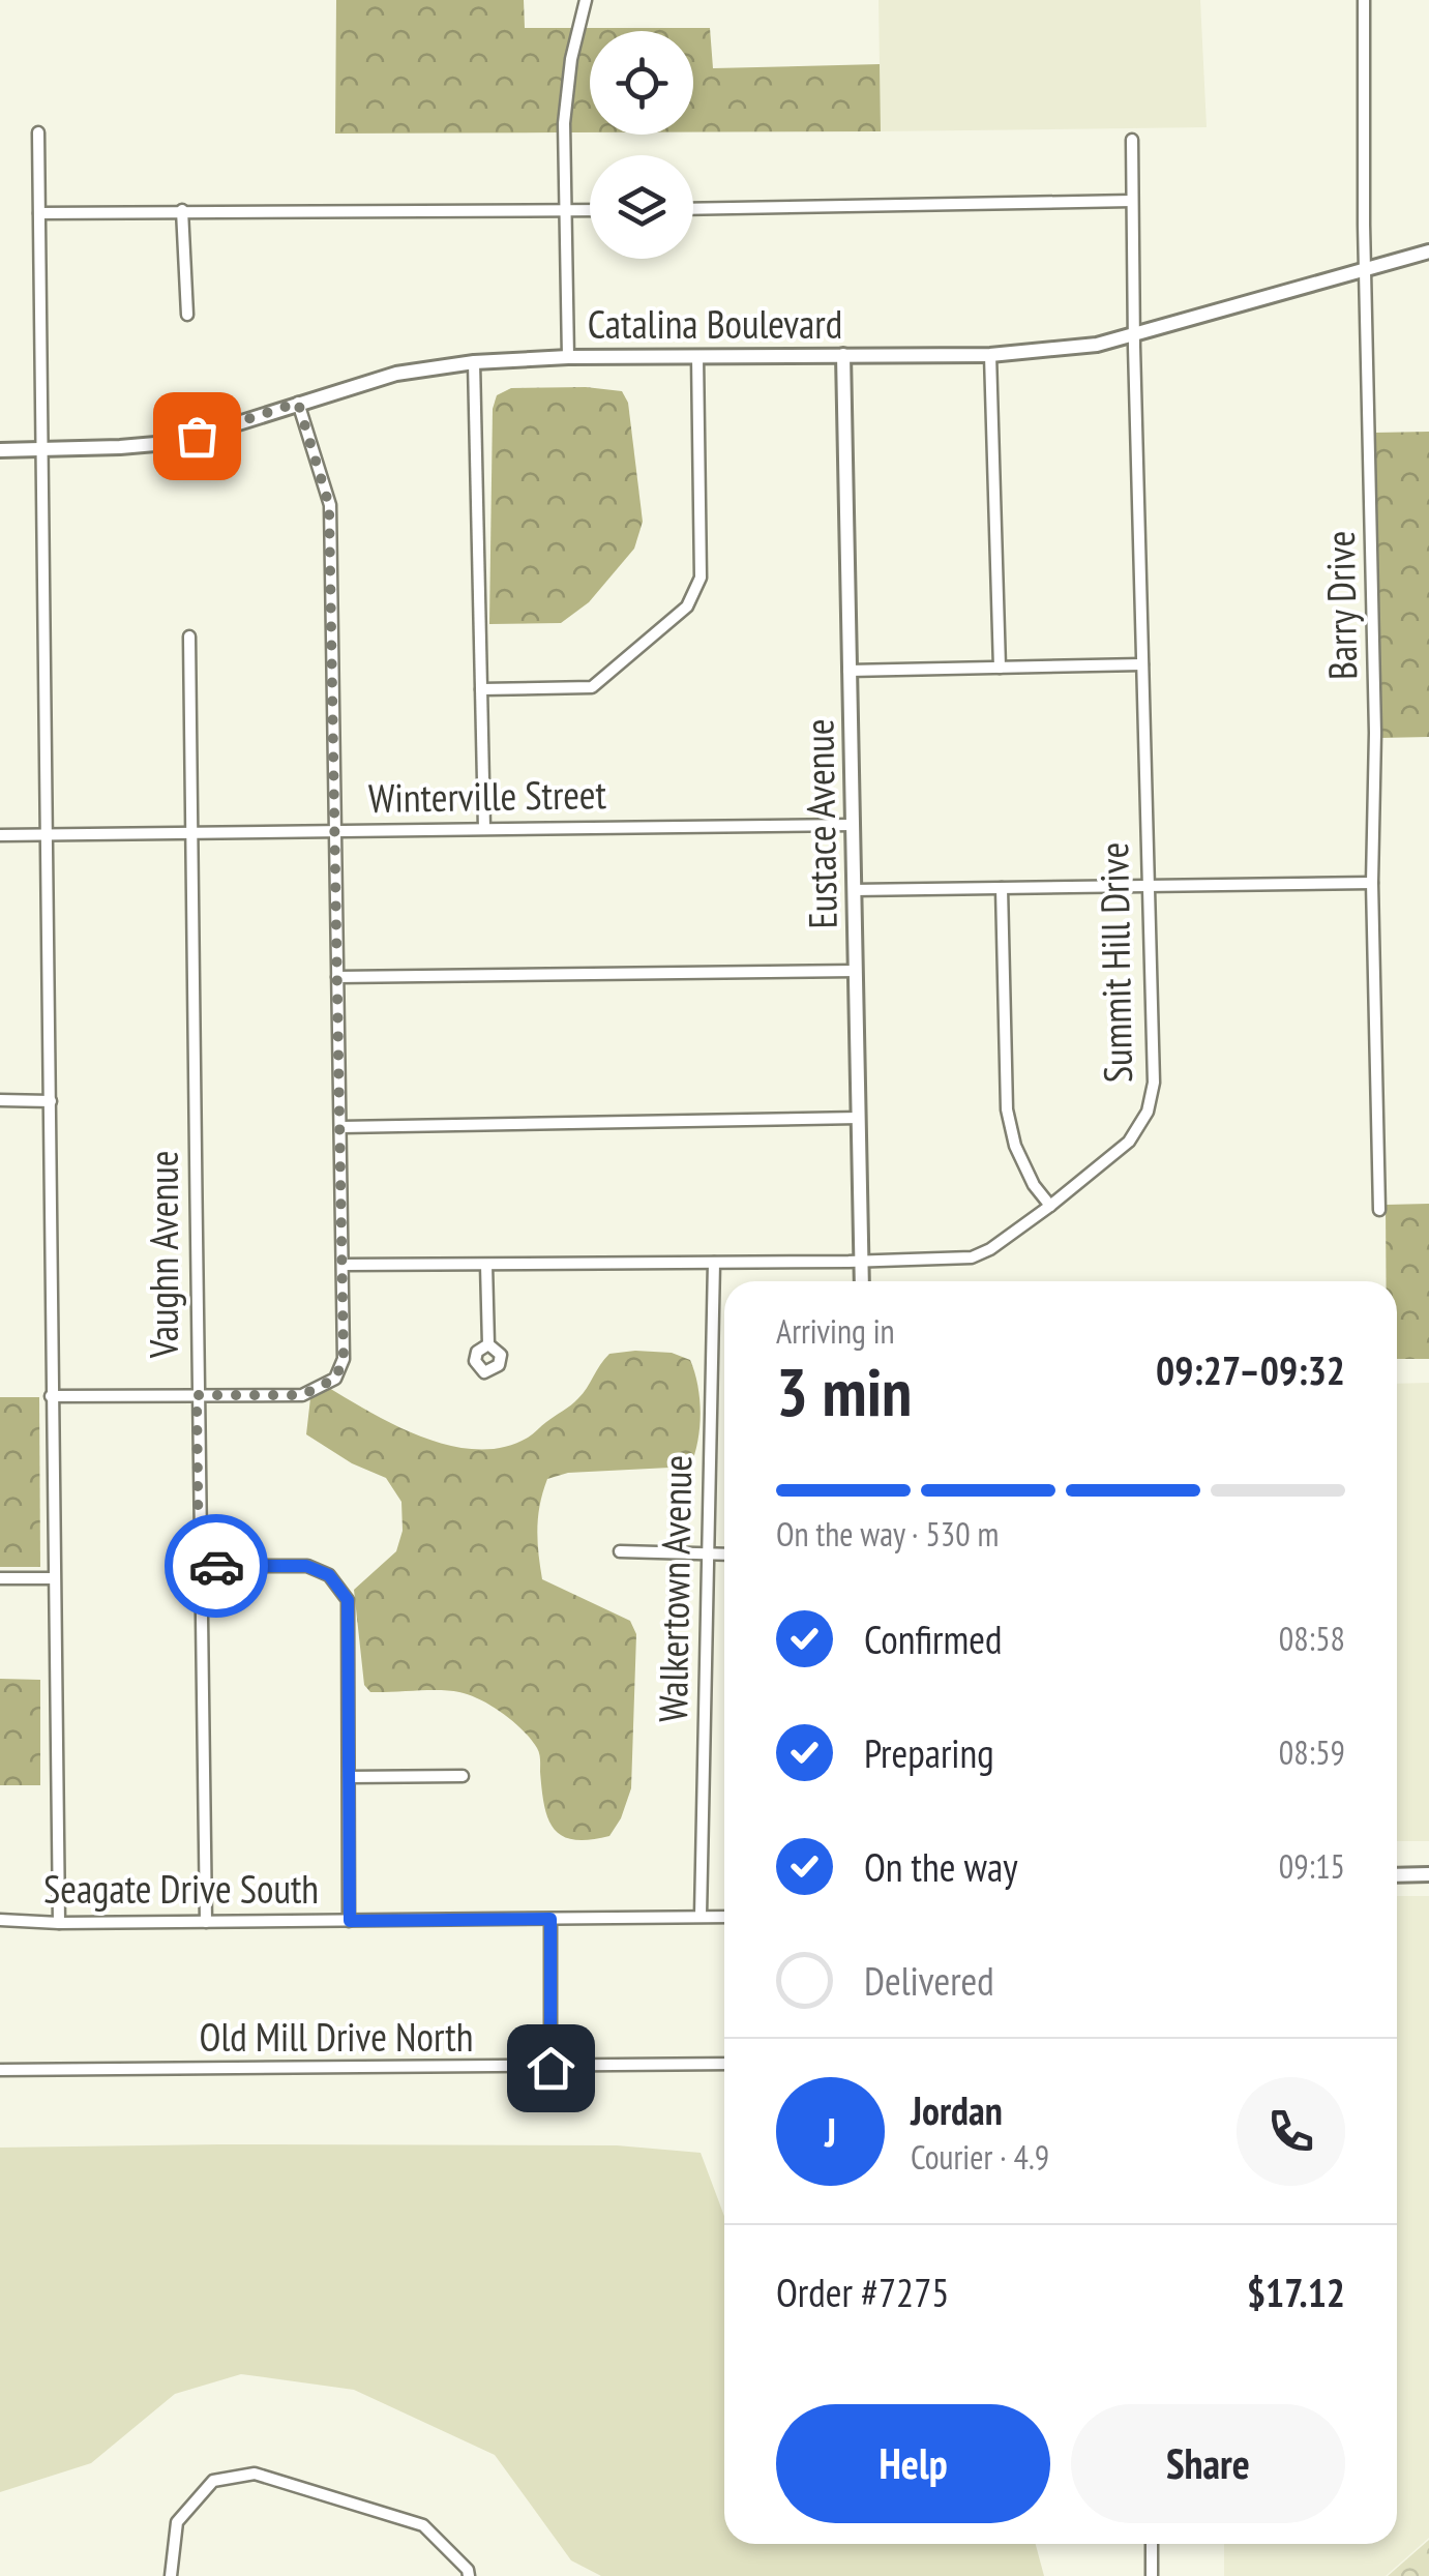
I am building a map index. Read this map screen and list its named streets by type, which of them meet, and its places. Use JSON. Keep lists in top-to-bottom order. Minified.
{"streets":{"street":["Catalina Boulevard","Barry Drive","Winterville Street","Eustace Avenue","Summit Hill Drive","Vaughn Avenue","Walkertown Avenue","Seagate Drive South","Old Mill Drive North"]},"crossings":[["Catalina Boulevard","Barry Drive"],["Catalina Boulevard","Eustace Avenue"],["Catalina Boulevard","Summit Hill Drive"],["Winterville Street","Eustace Avenue"],["Winterville Street","Vaughn Avenue"],["Eustace Avenue","Summit Hill Drive"],["Summit Hill Drive","Walkertown Avenue"],["Vaughn Avenue","Seagate Drive South"],["Walkertown Avenue","Seagate Drive South"]],"page":{"heading":["3 min","Arriving in","09:27–09:32"],"panel":["Jordan","Courier · 4.9","Order #7275","$17.12"],"bar":"On the way · 530 m","list":[["Confirmed","08:58"],["Preparing","08:59"],["On the way","09:15"],"Delivered"],"round":"J","buttons":["Help","Share"]}}
